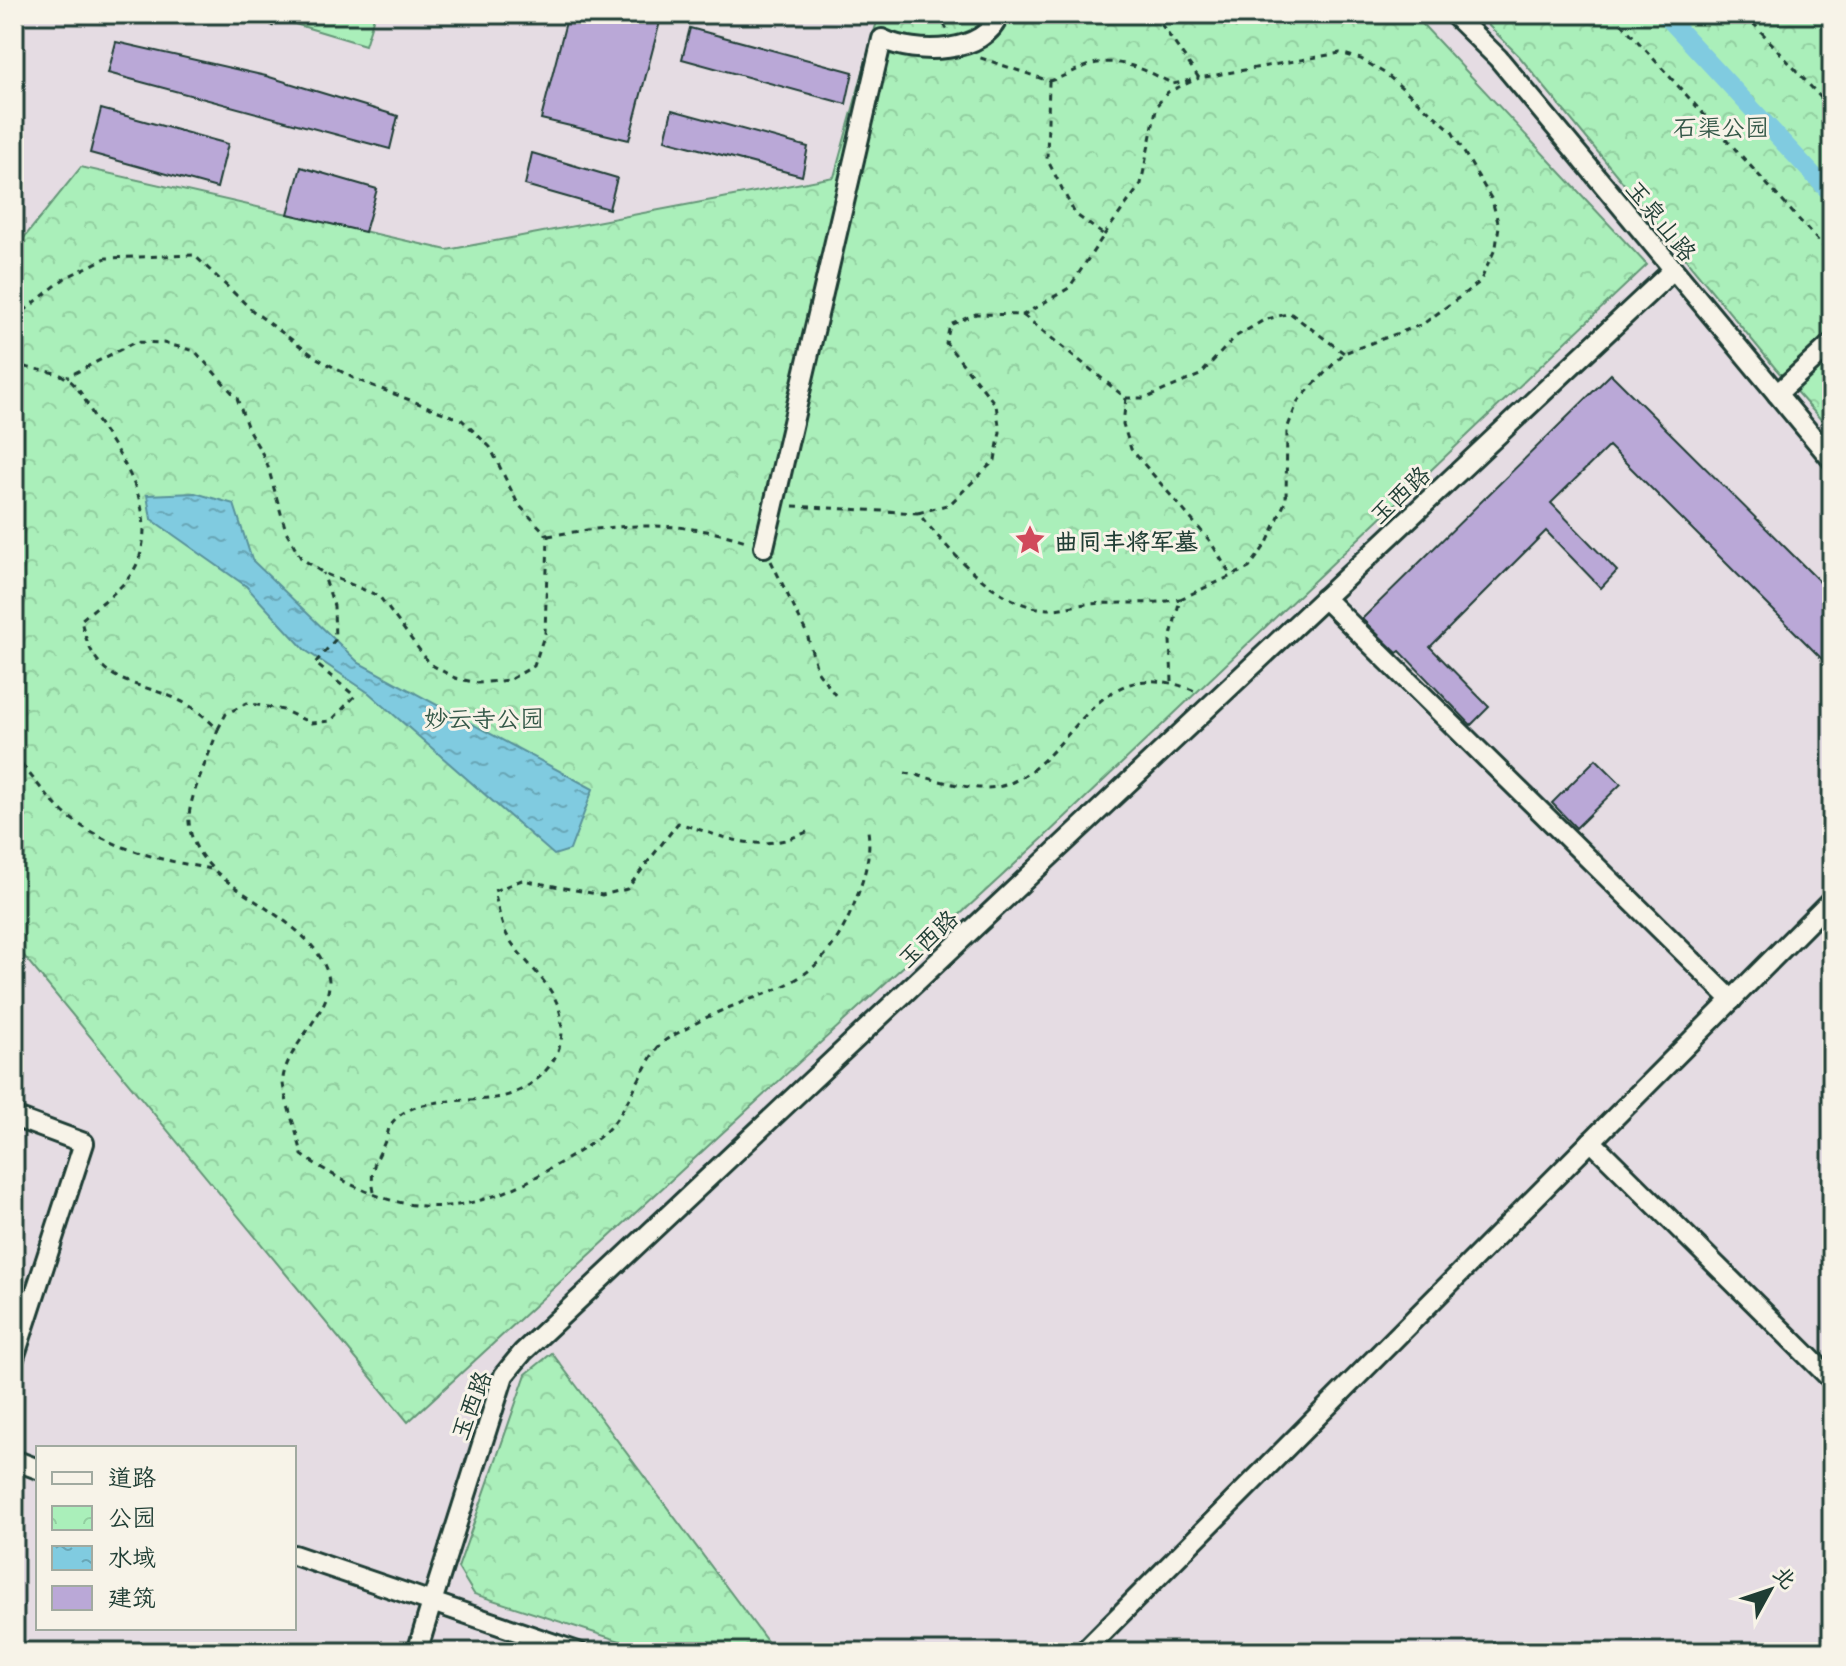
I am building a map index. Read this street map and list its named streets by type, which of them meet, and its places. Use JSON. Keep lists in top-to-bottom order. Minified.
{"streets":{"street":["玉泉山路","玉西路"]},"crossings":[["玉泉山路","玉西路"]],"parks":["石渠公园","妙云寺公园"],"places":{"place":["曲同丰将军墓"]},"legend":["道路","公园","水域","建筑"],"north":"top right"}
